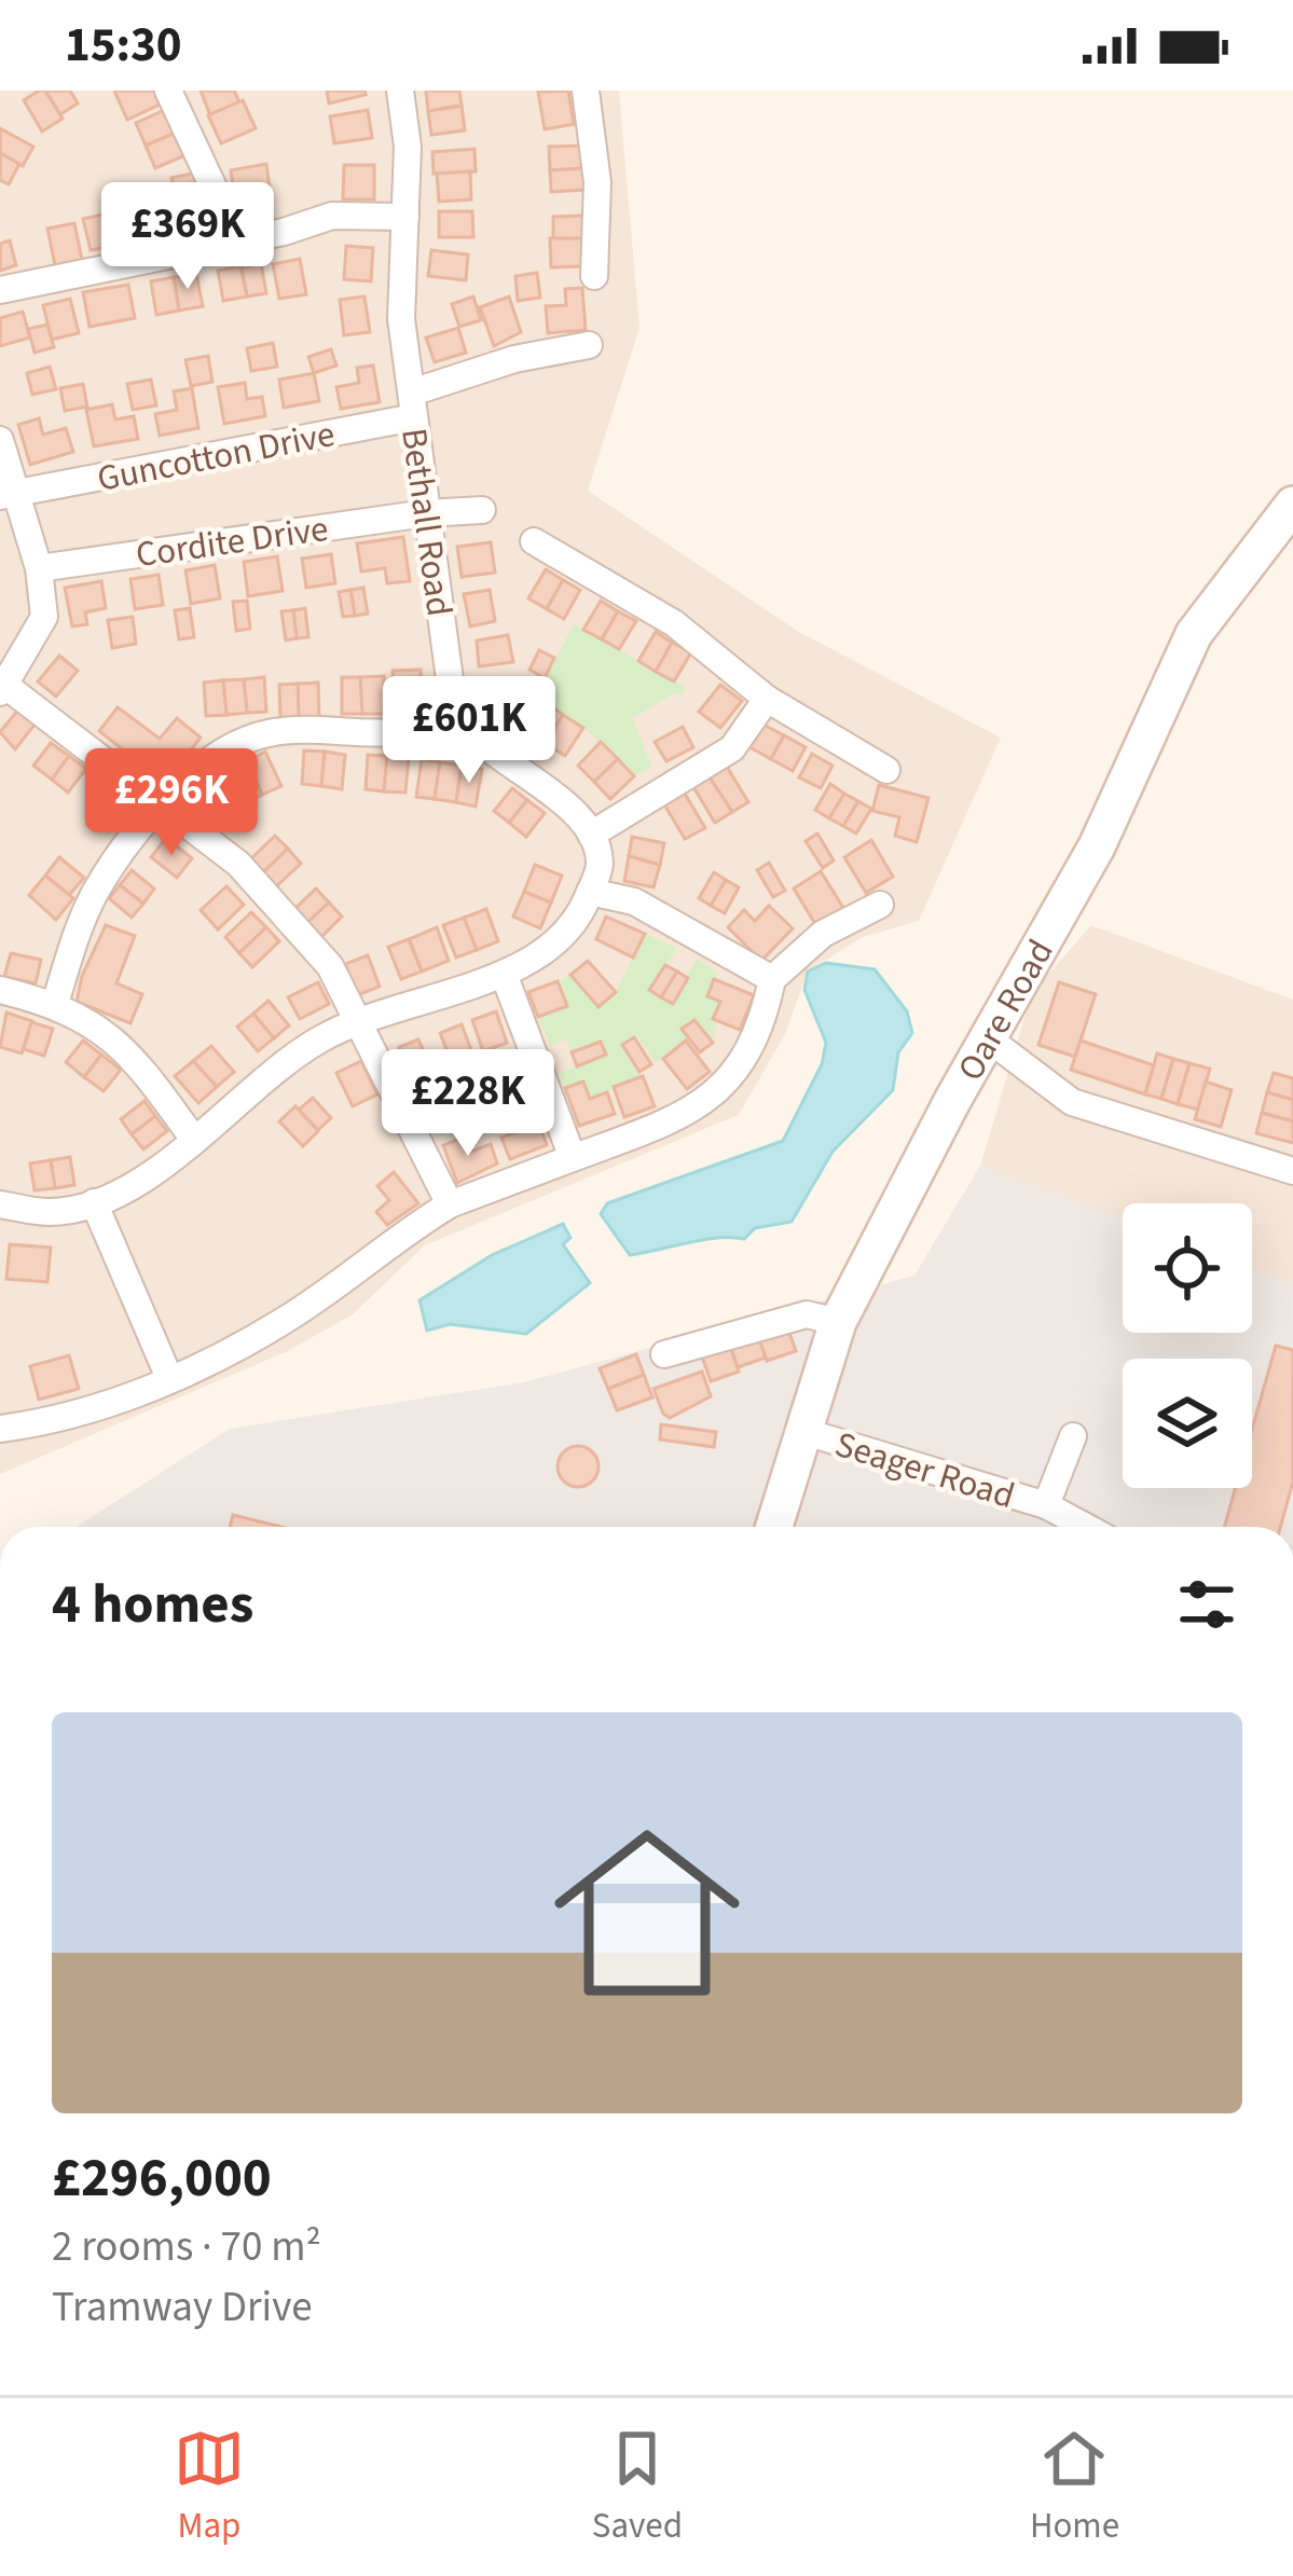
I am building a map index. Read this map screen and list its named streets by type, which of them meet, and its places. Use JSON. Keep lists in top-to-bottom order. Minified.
{"streets":{"street":["Guncotton Drive","Bethall Road","Cordite Drive","Oare Road","Seager Road"]},"crossings":[["Guncotton Drive","Bethall Road"],["Bethall Road","Cordite Drive"],["Oare Road","Seager Road"]],"page":{"status":"15:30","price":["£369K","£601K","£296K","£228K"],"heading":"4 homes","list":[{"name":"£296,000","note":"2 rooms · 70 m² · Tramway Drive"}],"tabs":["Map","Saved","Home"]}}
